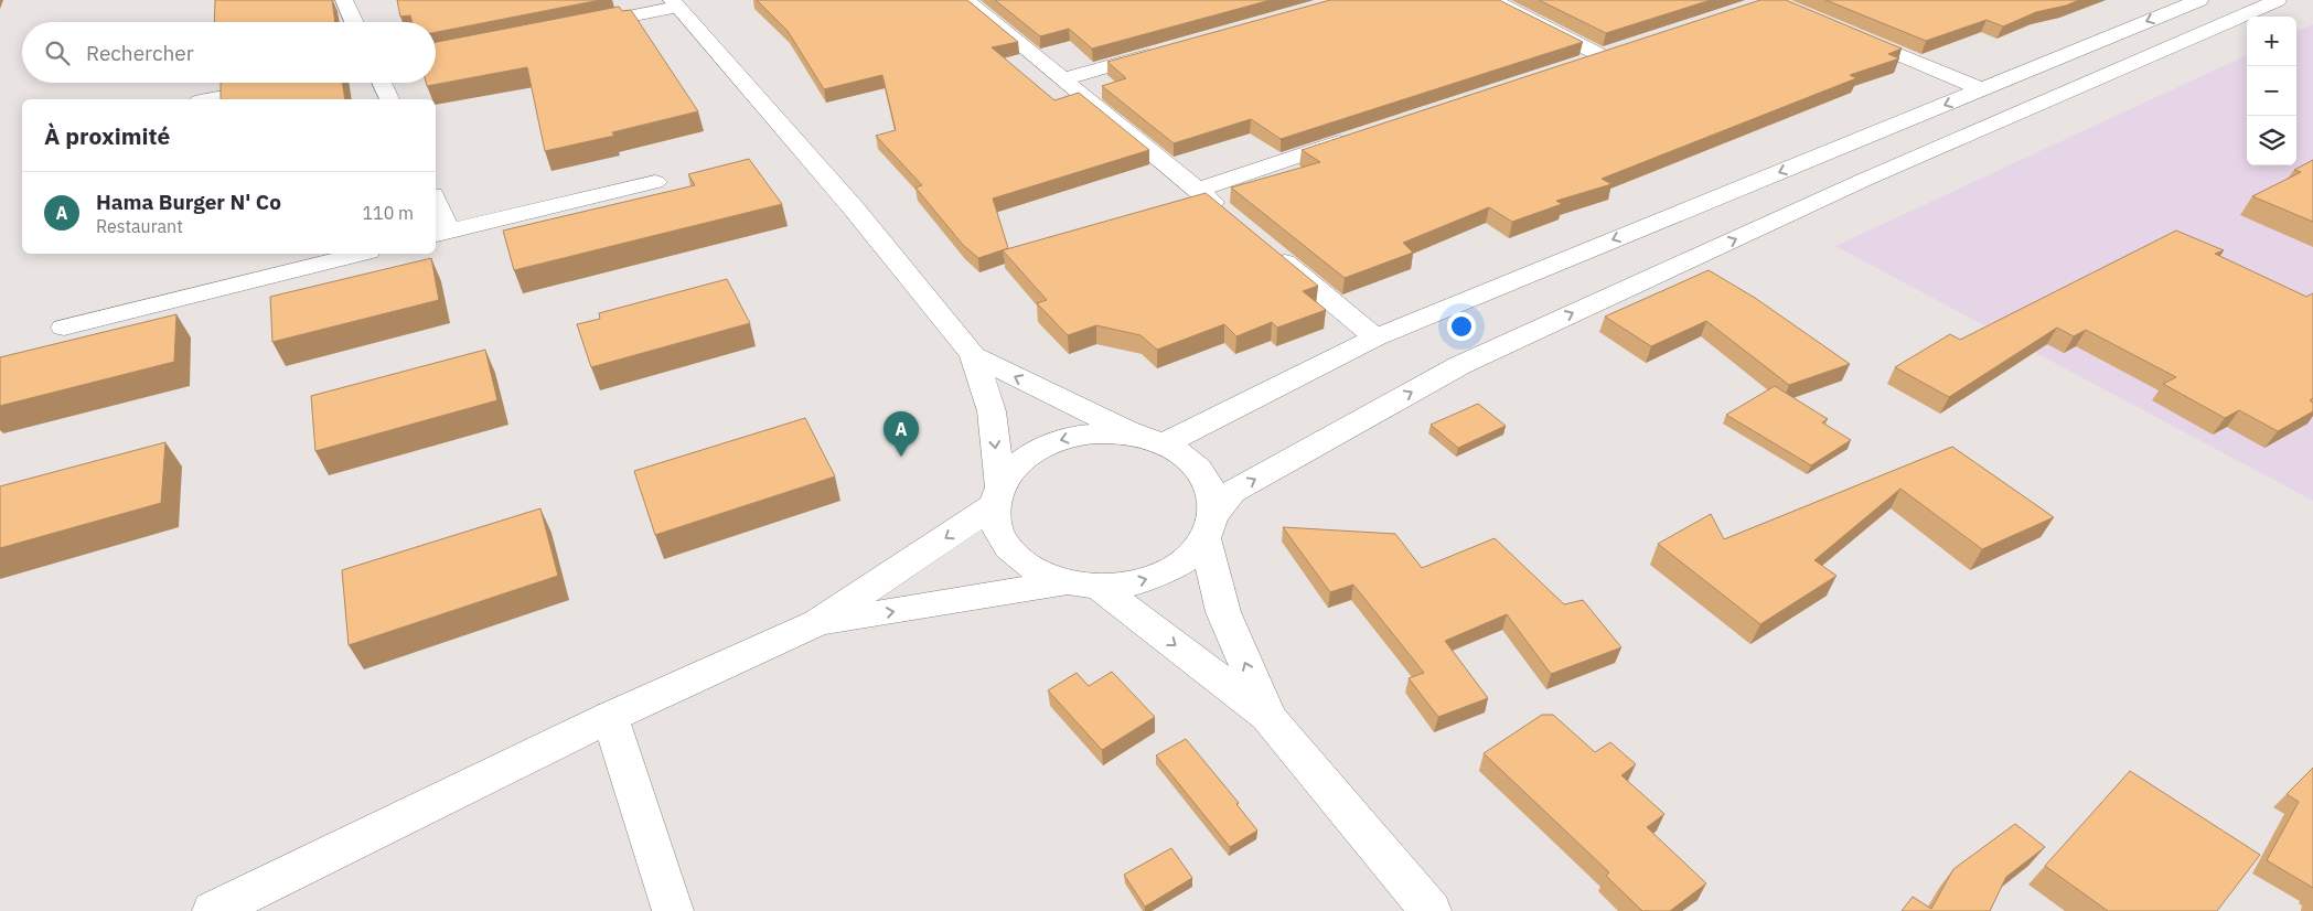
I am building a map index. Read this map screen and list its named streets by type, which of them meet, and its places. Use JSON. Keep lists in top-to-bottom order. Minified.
{"page":{"map_buttons":["+","−"],"search":"Rechercher","heading":"À proximité","list":[{"mark":"A","name":"Hama Burger N' Co","note":"Restaurant","value":"110 m"}],"pins":"A"}}
